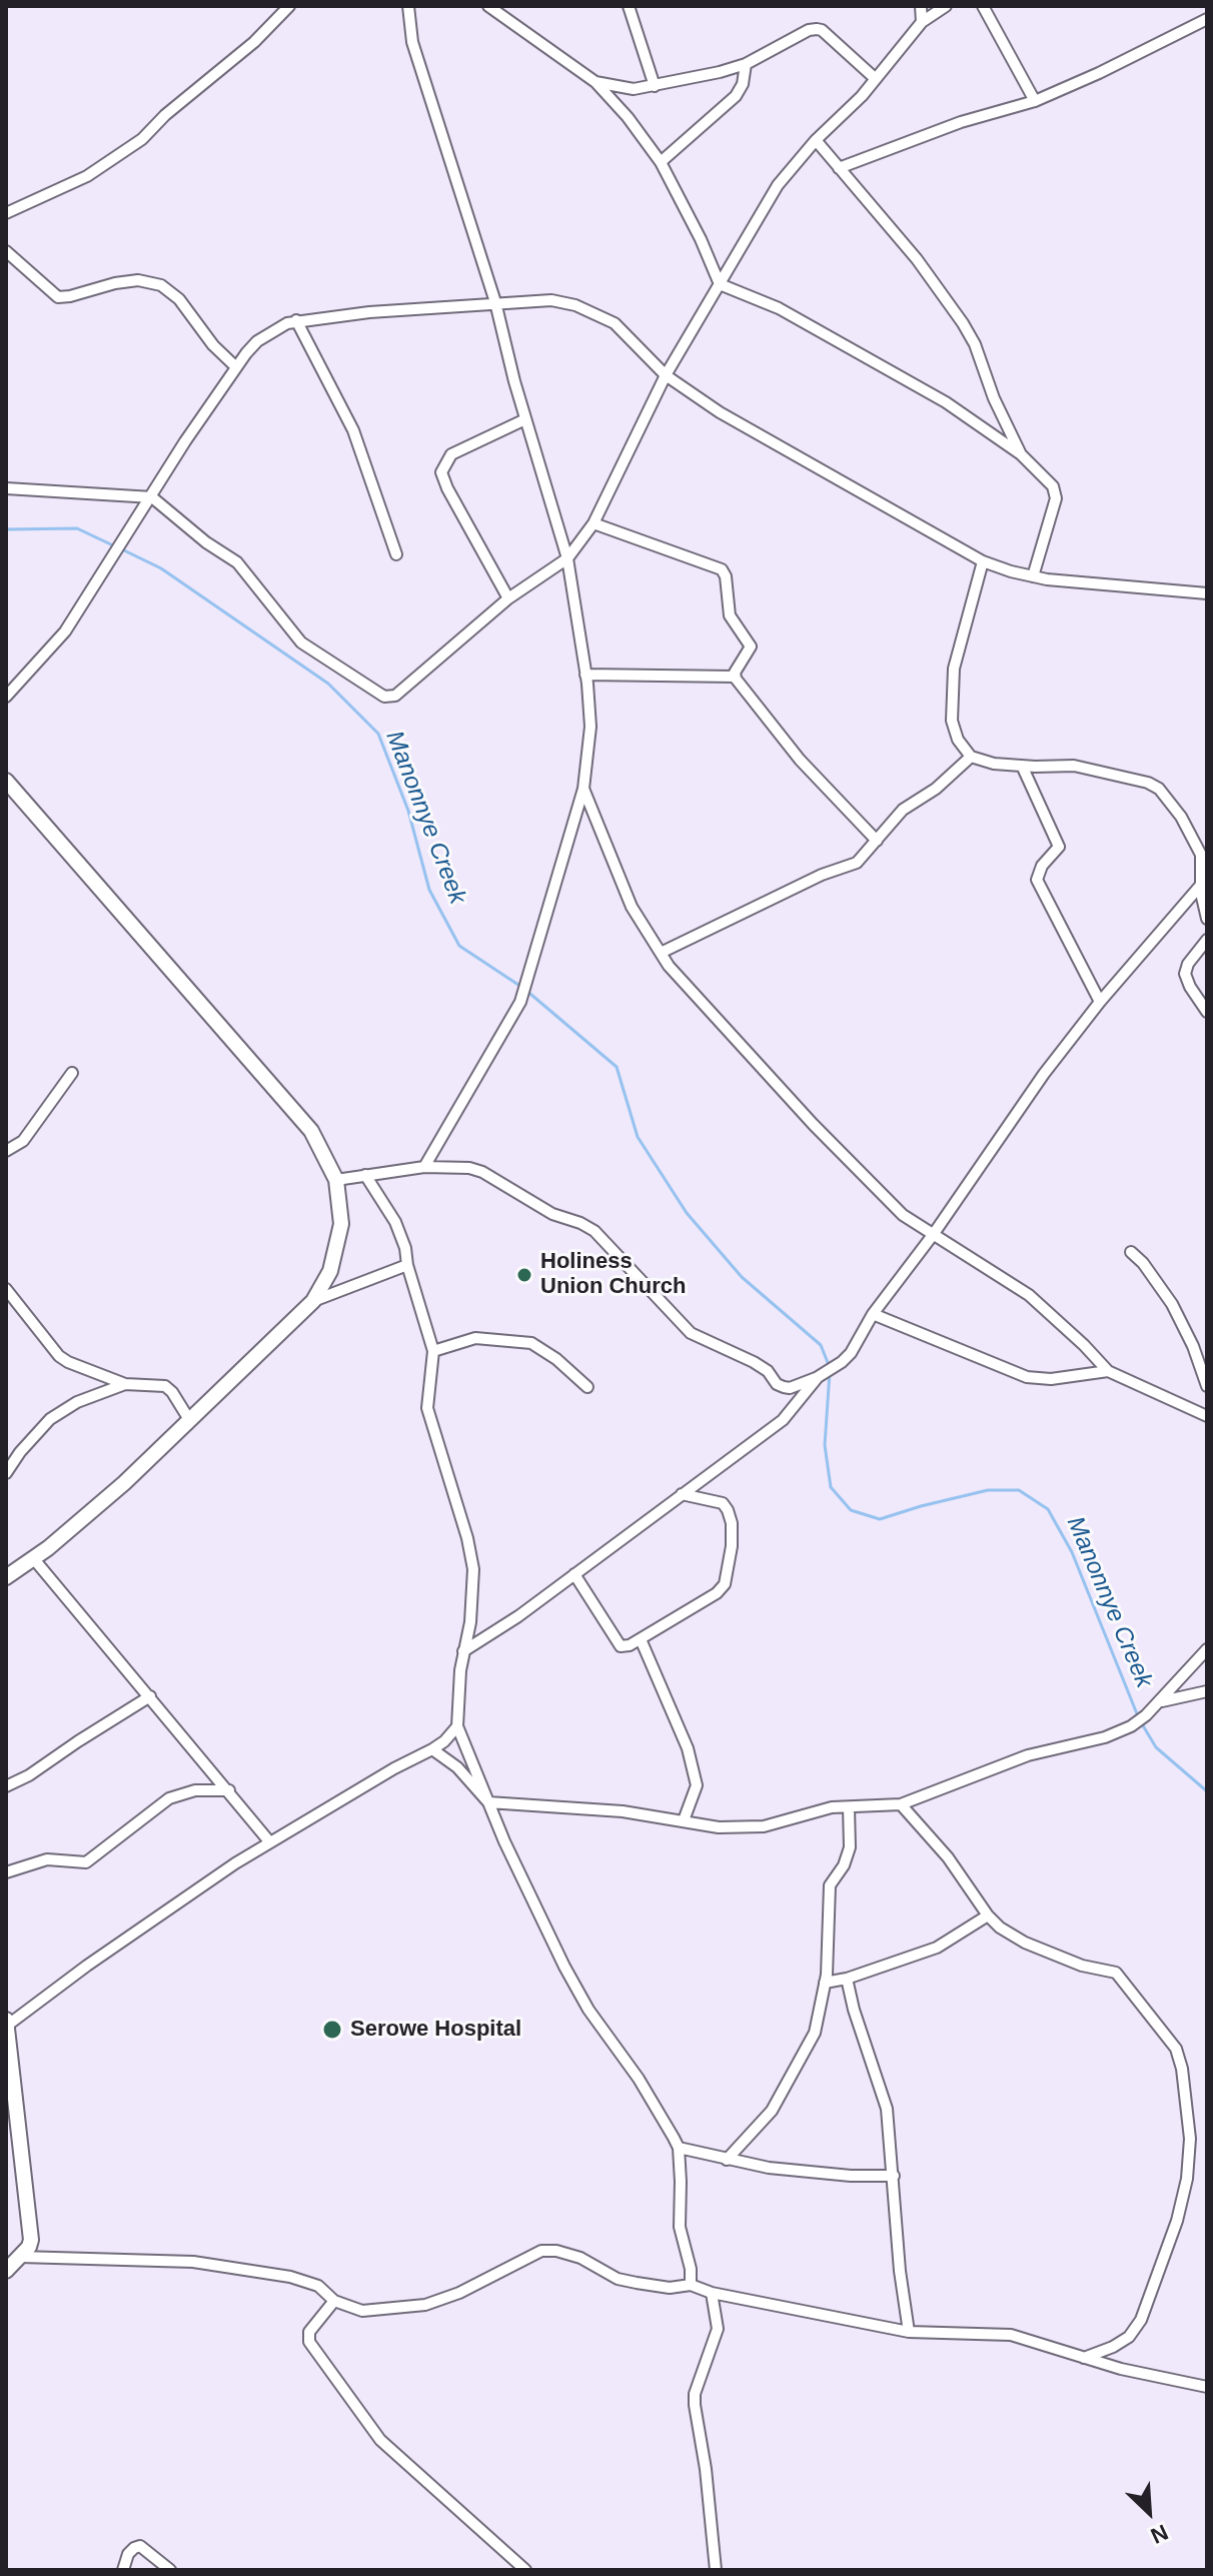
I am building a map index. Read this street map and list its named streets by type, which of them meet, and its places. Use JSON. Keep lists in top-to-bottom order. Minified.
{"water":["Manonnye Creek"],"places":["Holiness Union Church","Serowe Hospital"],"north":"bottom right"}
